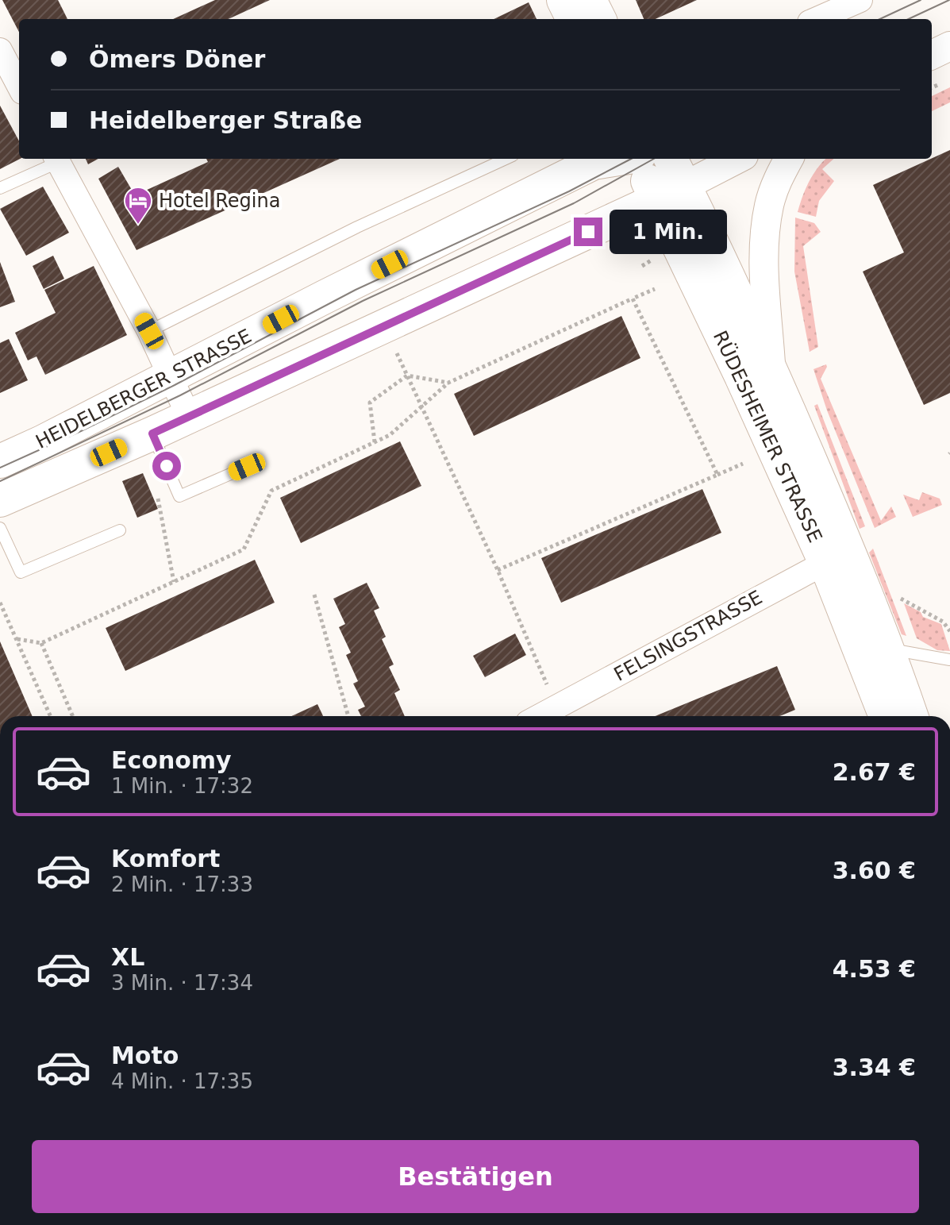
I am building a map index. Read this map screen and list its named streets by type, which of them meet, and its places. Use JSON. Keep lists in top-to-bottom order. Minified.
{"streets":{"main road":["HEIDELBERGER STRASSE","RÜDESHEIMER STRASSE"],"street":["FELSINGSTRASSE"]},"crossings":[["HEIDELBERGER STRASSE","RÜDESHEIMER STRASSE"],["RÜDESHEIMER STRASSE","FELSINGSTRASSE"]],"places":{"hotel":["Hotel Regina"]},"page":{"banner":["Ömers Döner","Heidelberger Straße"],"bubble":"1 Min.","list":[{"name":"Economy","note":"1 Min. · 17:32","value":"2.67 €"},{"name":"Komfort","note":"2 Min. · 17:33","value":"3.60 €"},{"name":"XL","note":"3 Min. · 17:34","value":"4.53 €"},{"name":"Moto","note":"4 Min. · 17:35","value":"3.34 €"}],"buttons":"Bestätigen"}}
